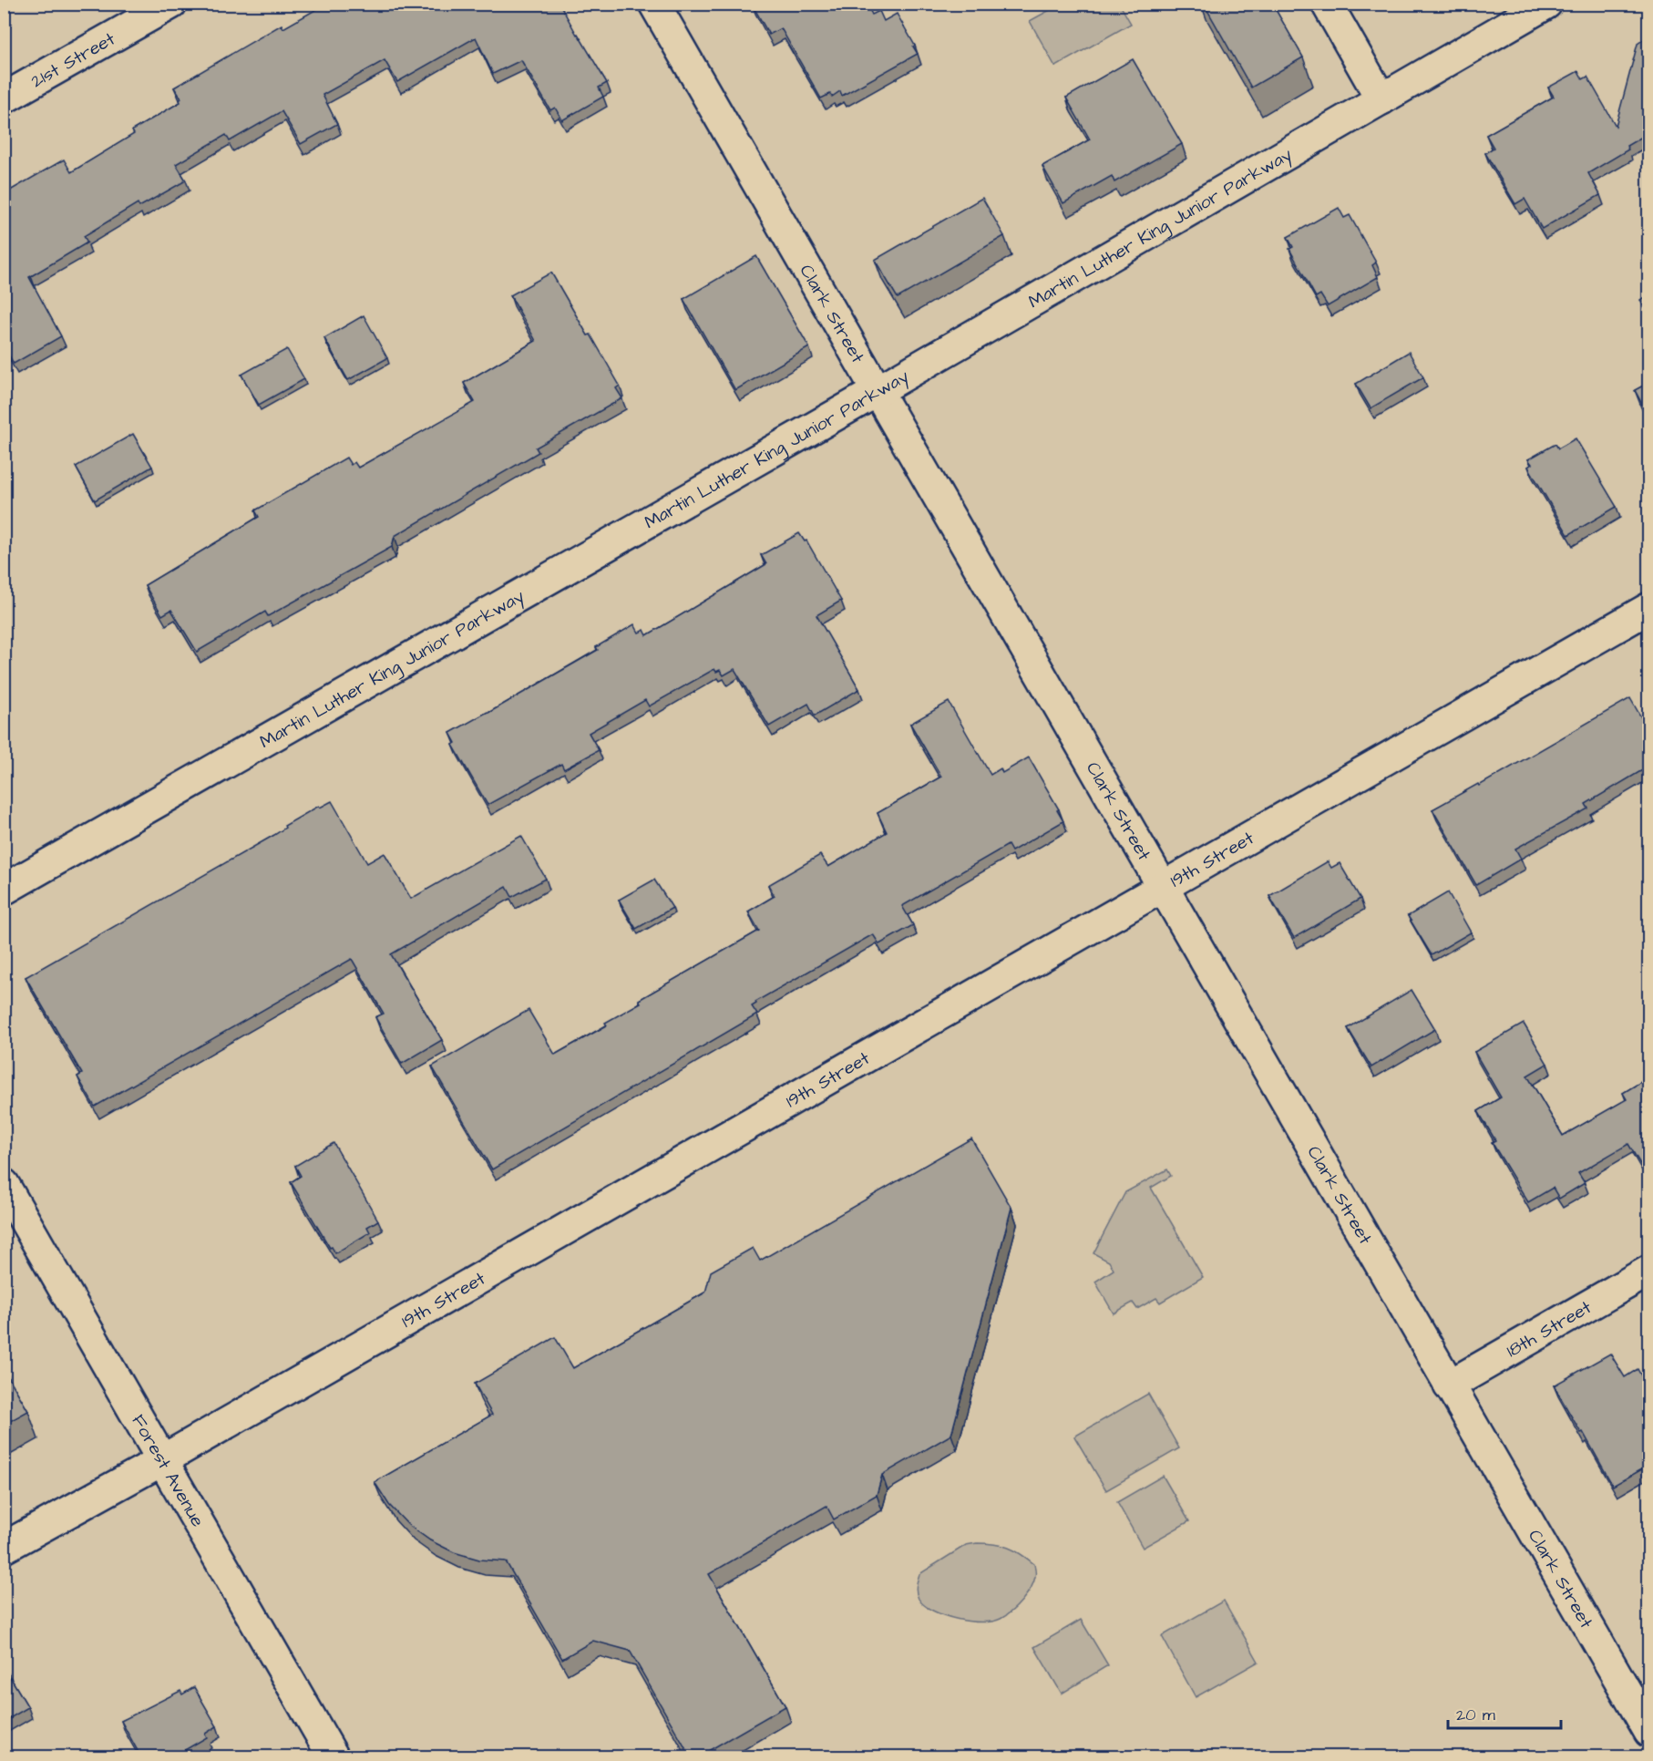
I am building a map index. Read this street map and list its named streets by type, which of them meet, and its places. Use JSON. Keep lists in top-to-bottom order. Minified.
{"streets":{"main road":["21st Street","Martin Luther King Junior Parkway","Clark Street","19th Street","18th Street","Forest Avenue"]},"crossings":[["Martin Luther King Junior Parkway","Clark Street"],["Clark Street","19th Street"],["Clark Street","18th Street"],["19th Street","Forest Avenue"]],"scale_bar":"20 m"}
